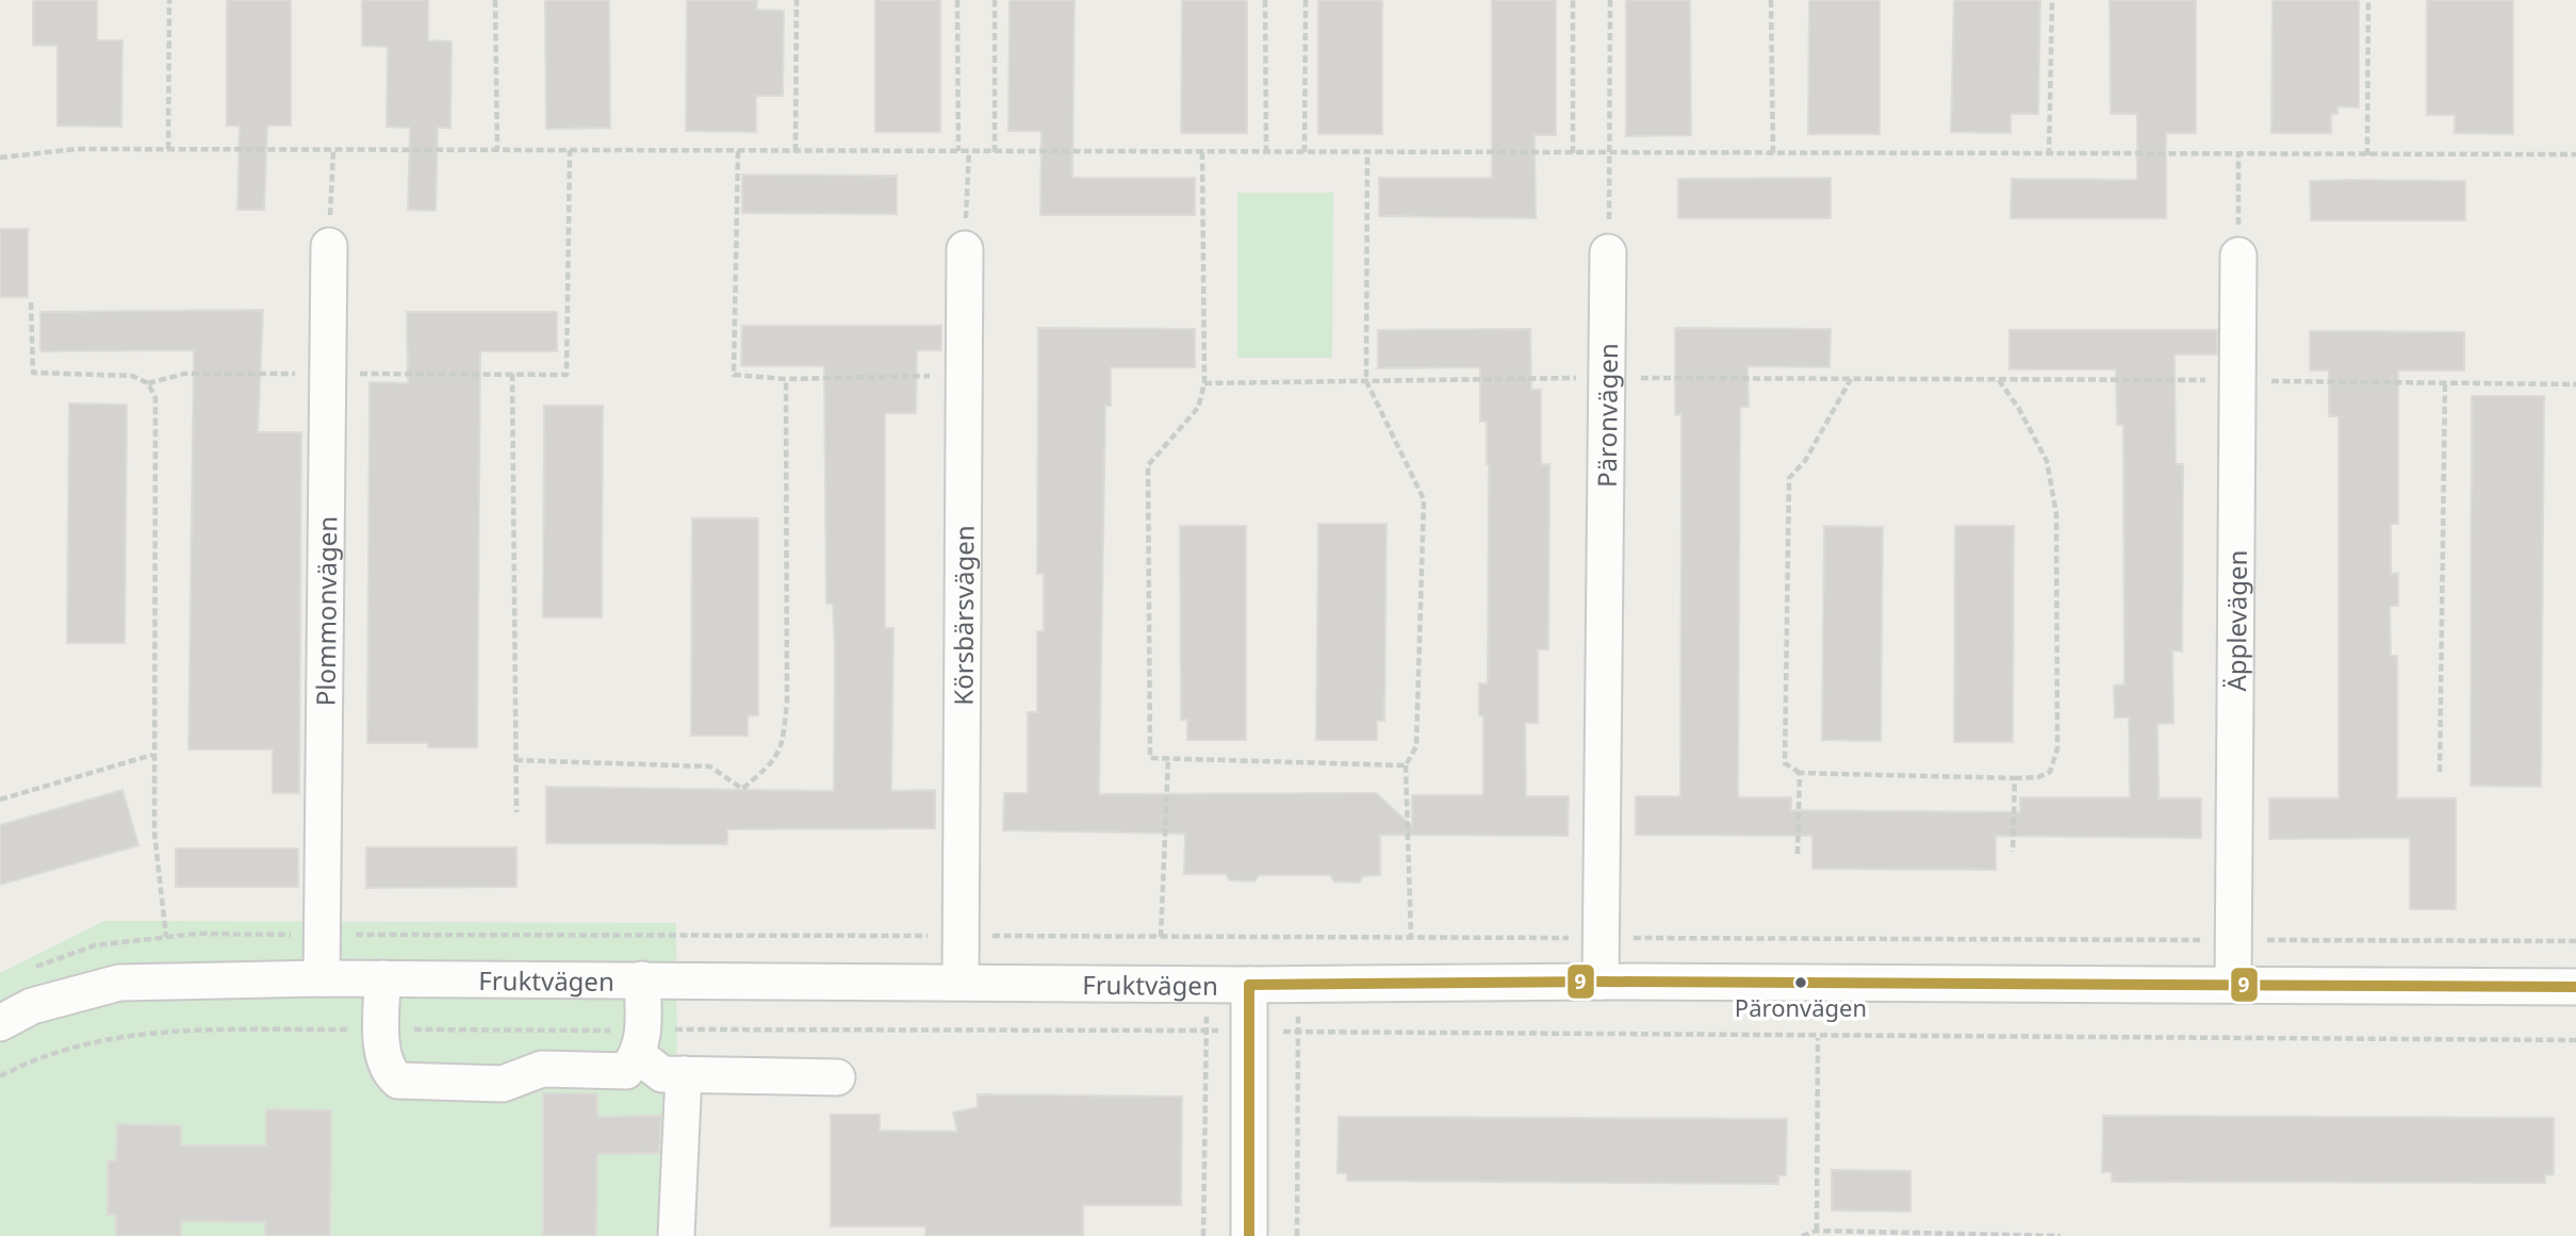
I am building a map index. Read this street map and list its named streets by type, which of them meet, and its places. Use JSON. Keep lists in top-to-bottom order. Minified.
{"streets":{"street":["Päronvägen","Plommonvägen","Körsbärsvägen","Äpplevägen","Fruktvägen"]},"crossings":[["Päronvägen","Fruktvägen"],["Plommonvägen","Fruktvägen"],["Körsbärsvägen","Fruktvägen"],["Äpplevägen","Fruktvägen"]],"places":["Päronvägen"],"lines":["transit line 9"]}
